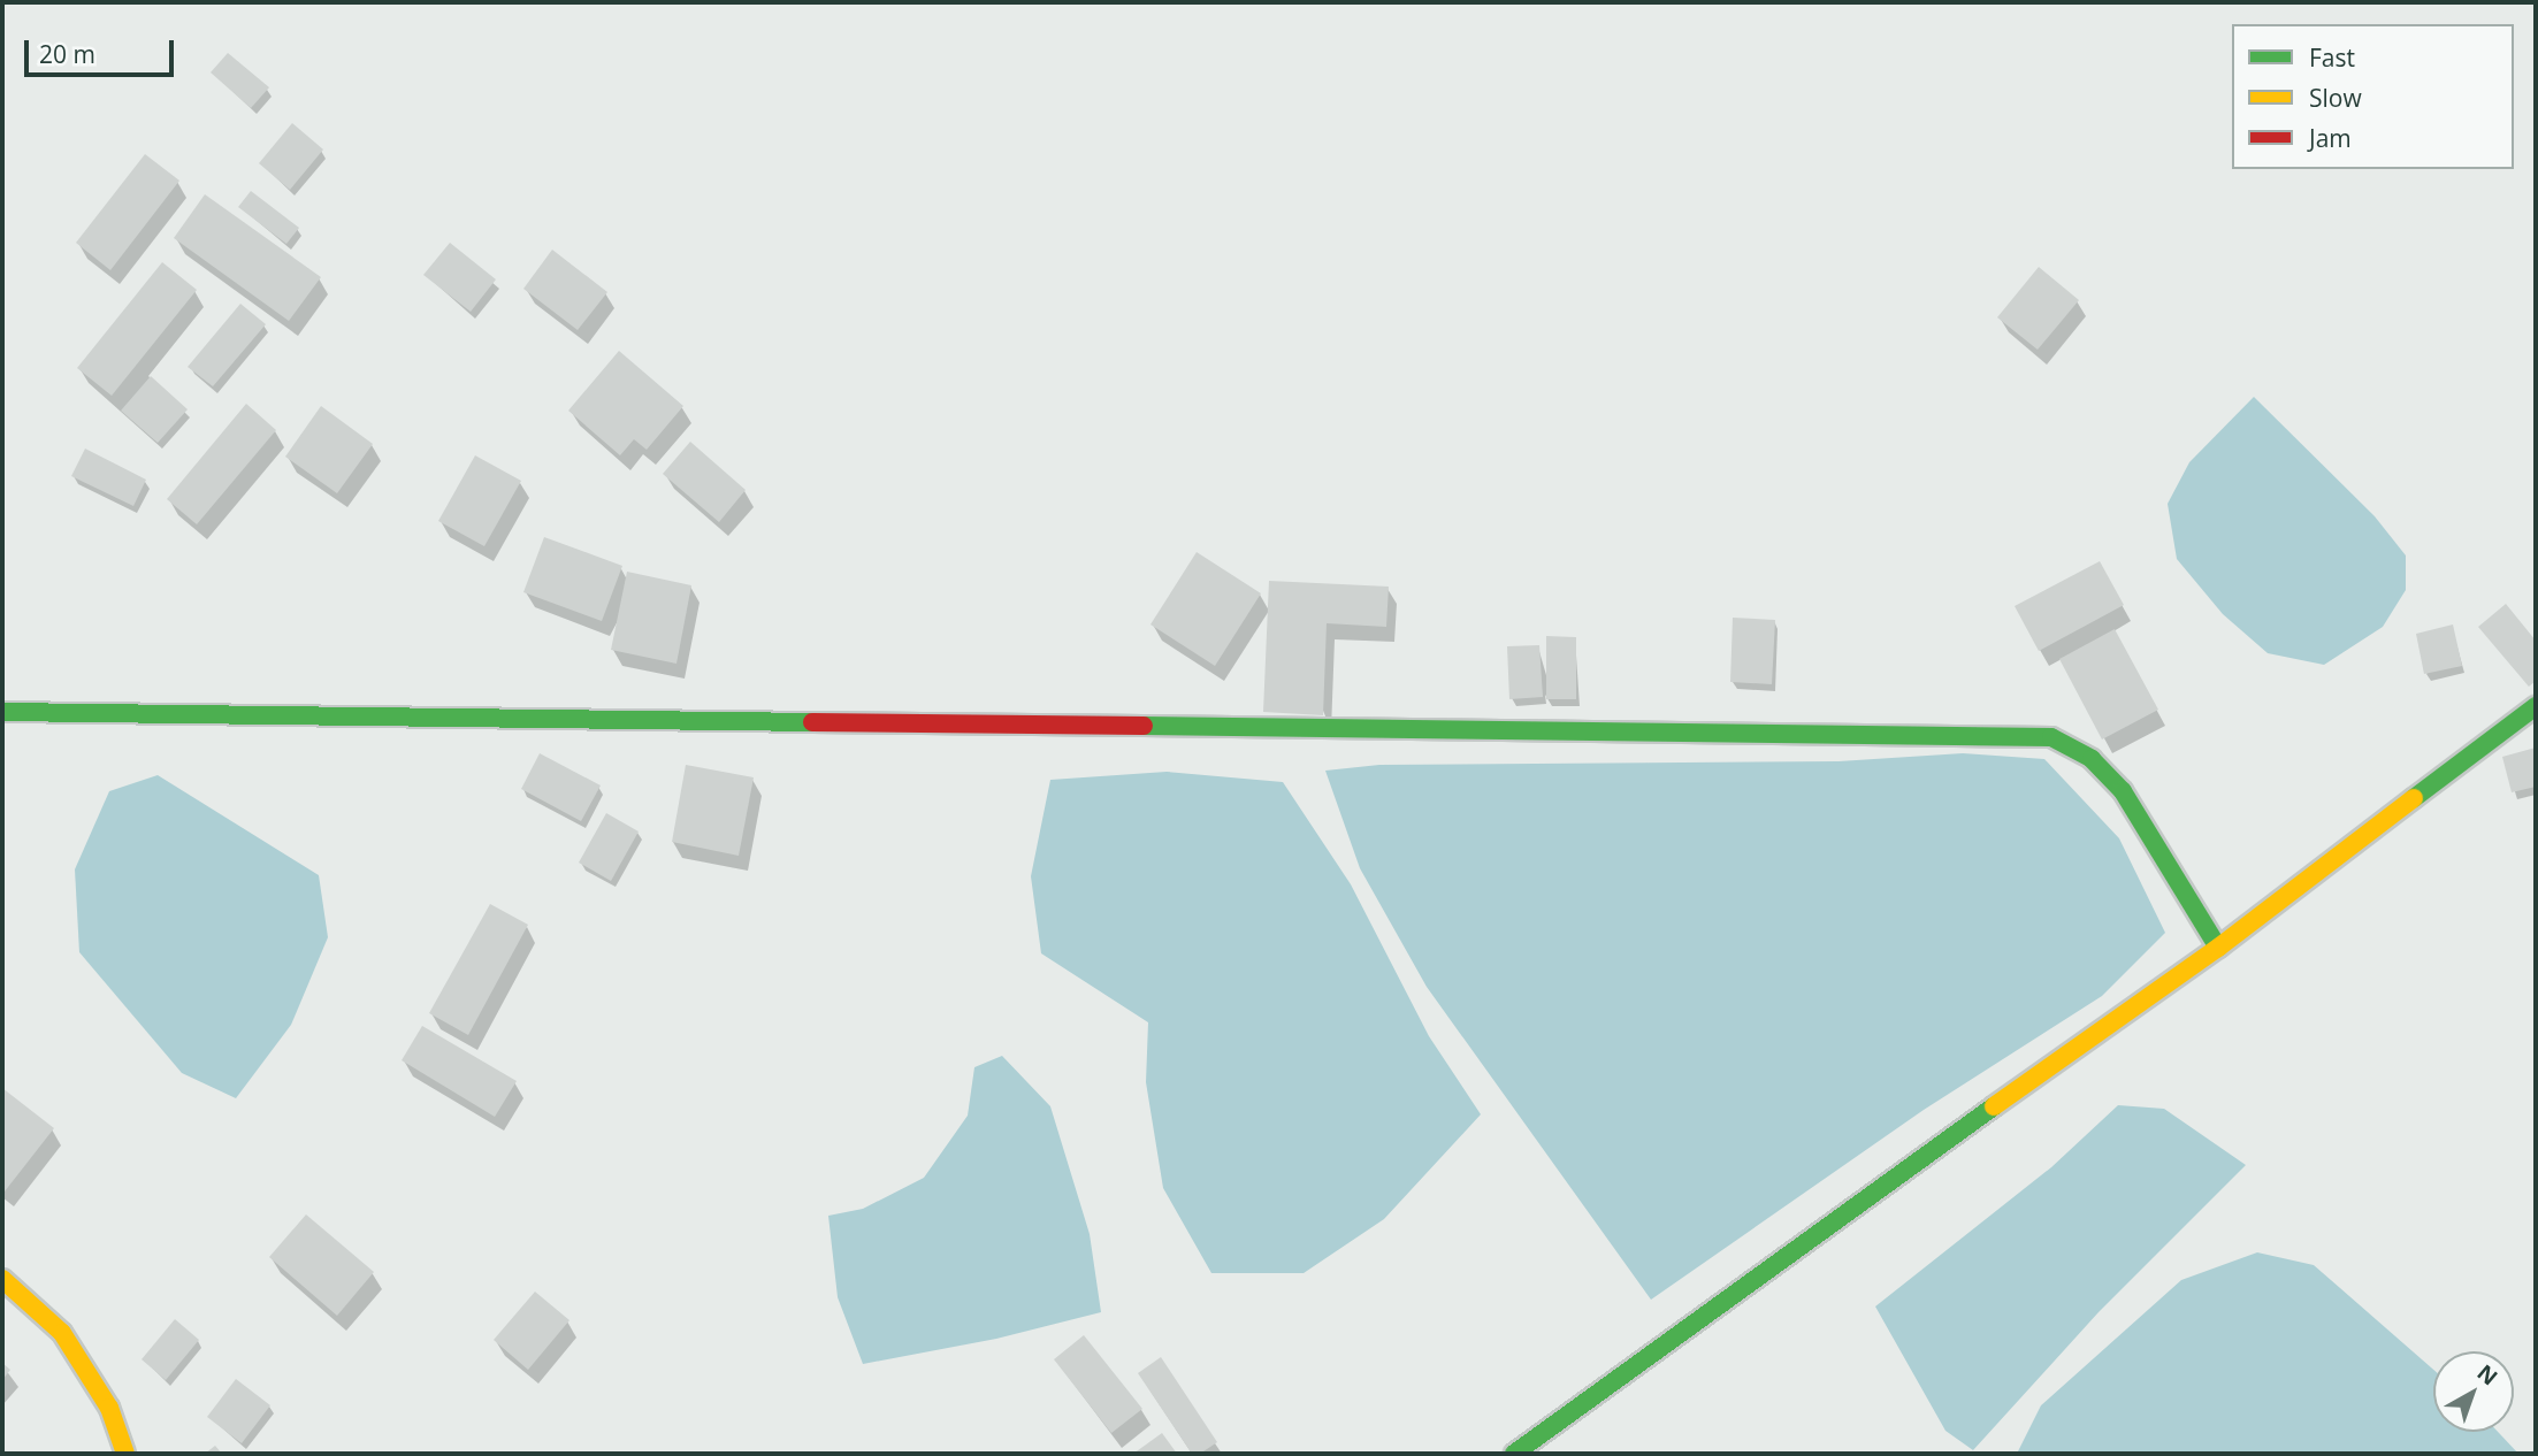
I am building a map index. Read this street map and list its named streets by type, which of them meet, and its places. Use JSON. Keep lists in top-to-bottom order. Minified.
{"legend":["Fast","Slow","Jam"],"scale_bar":"20 m","north":"top right"}
